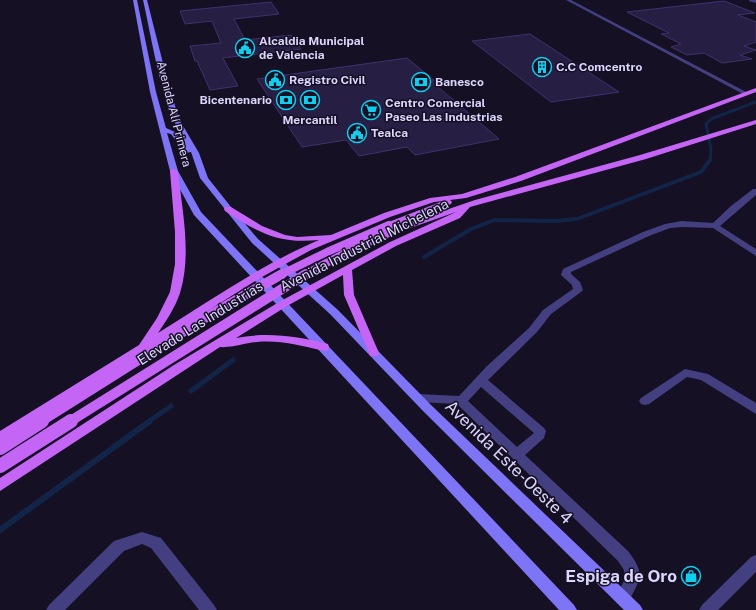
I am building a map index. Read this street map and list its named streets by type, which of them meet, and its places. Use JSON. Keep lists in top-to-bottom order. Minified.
{"streets":{"main road":["Avenida Alí Primera","Avenida Industrial Michelena","Elevado Las Industrias","Avenida Este-Oeste 4"]},"crossings":[["Avenida Alí Primera","Avenida Industrial Michelena"],["Avenida Alí Primera","Avenida Este-Oeste 4"],["Avenida Industrial Michelena","Elevado Las Industrias"]],"places":{"public building":["Alcaldia Municipal de Valencia","Registro Civil","Tealca"],"building":["C.C Comcentro"],"bank":["Banesco","Bicentenario","Mercantil"],"supermarket":["Centro Comercial Paseo Las Industrias"],"shop":["Espiga de Oro"]}}
